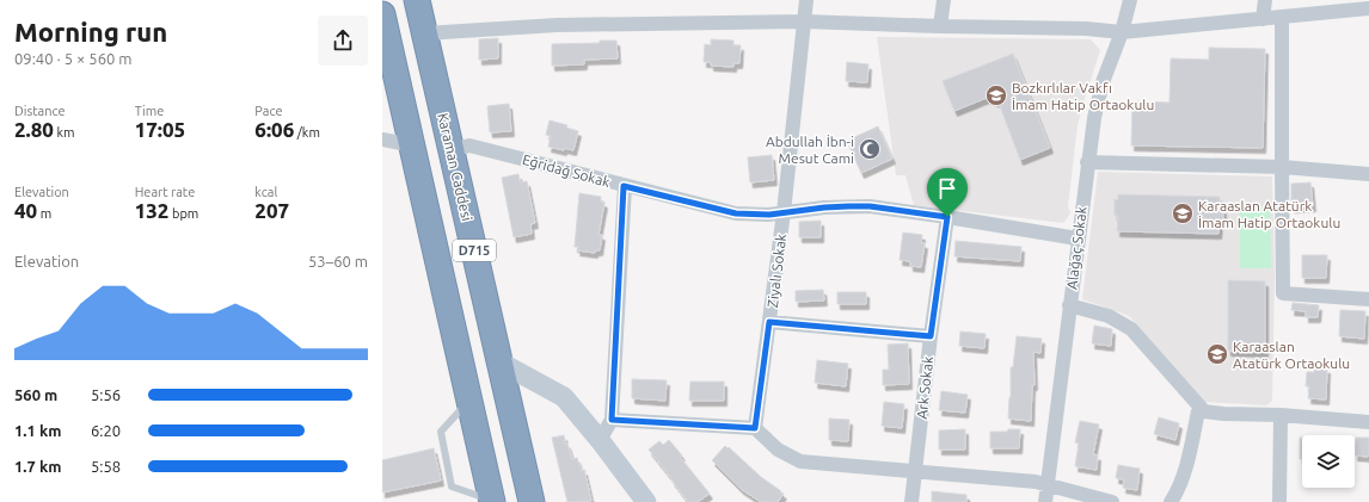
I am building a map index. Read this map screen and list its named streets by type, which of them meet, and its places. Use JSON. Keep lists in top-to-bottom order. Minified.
{"streets":{"highway":["Karaman Caddesi","D715"],"street":["Eğridağ Sokak","Alağaç Sokak","Ziyalı Sokak","Ark Sokak"]},"crossings":[["Karaman Caddesi","Eğridağ Sokak"],["Eğridağ Sokak","Alağaç Sokak"],["Eğridağ Sokak","Ziyalı Sokak"],["Eğridağ Sokak","Ark Sokak"]],"places":{"school or university":["Bozkırlılar Vakfı İmam Hatip Ortaokulu","Karaaslan Atatürk İmam Hatip Ortaokulu","Karaaslan Atatürk Ortaokulu"],"mosque":["Abdullah İbn-i Mesut Cami"]},"page":{"heading":["Morning run","09:40 · 5 × 560 m"],"stats":[["Distance","2.80 km"],["Time","17:05"],["Pace","6:06 /km"],["Elevation","40 m"],["Heart rate","132 bpm"],["kcal","207"]],"chart":["Elevation","53–60 m"],"list":[{"name":"560 m","note":"5:56"},{"name":"1.1 km","note":"6:20"},{"name":"1.7 km","note":"5:58"}]}}
